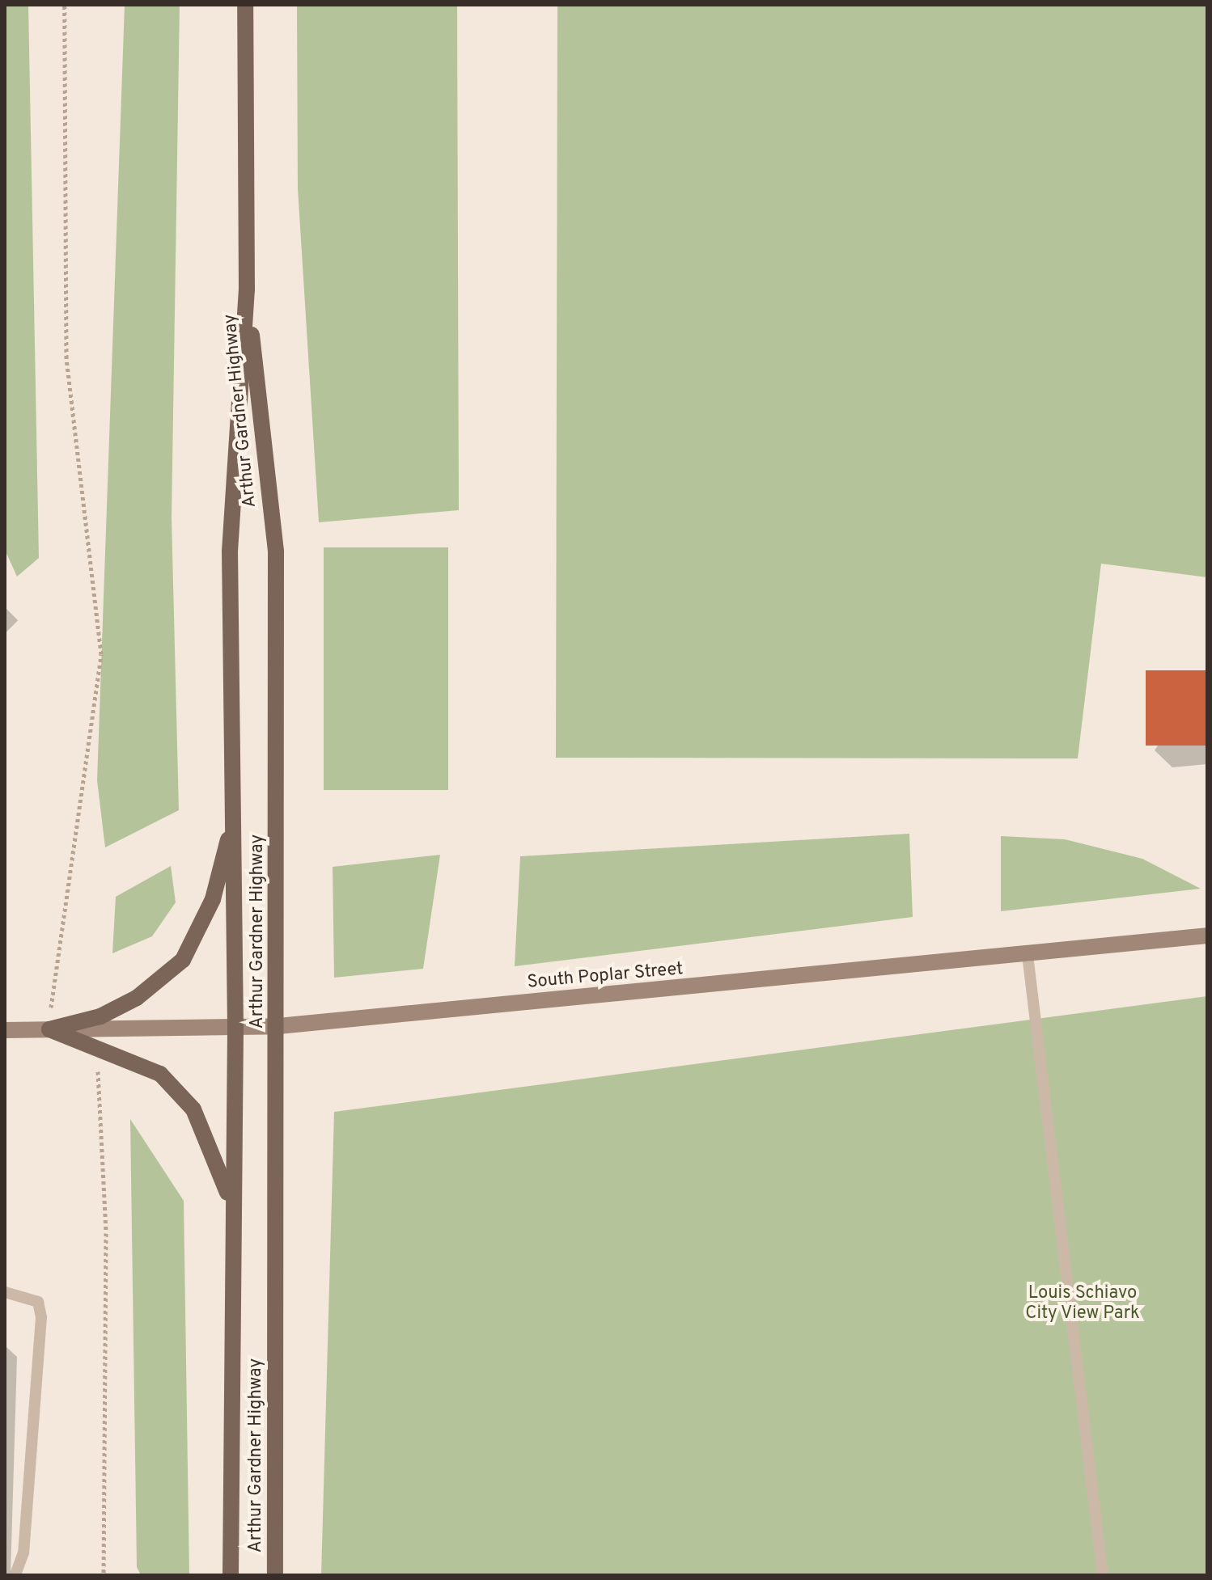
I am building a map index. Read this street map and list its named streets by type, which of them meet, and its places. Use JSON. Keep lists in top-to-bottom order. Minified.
{"streets":{"main road":["Arthur Gardner Highway"],"street":["South Poplar Street"]},"crossings":[["Arthur Gardner Highway","South Poplar Street"]],"parks":["Louis Schiavo City View Park"]}
